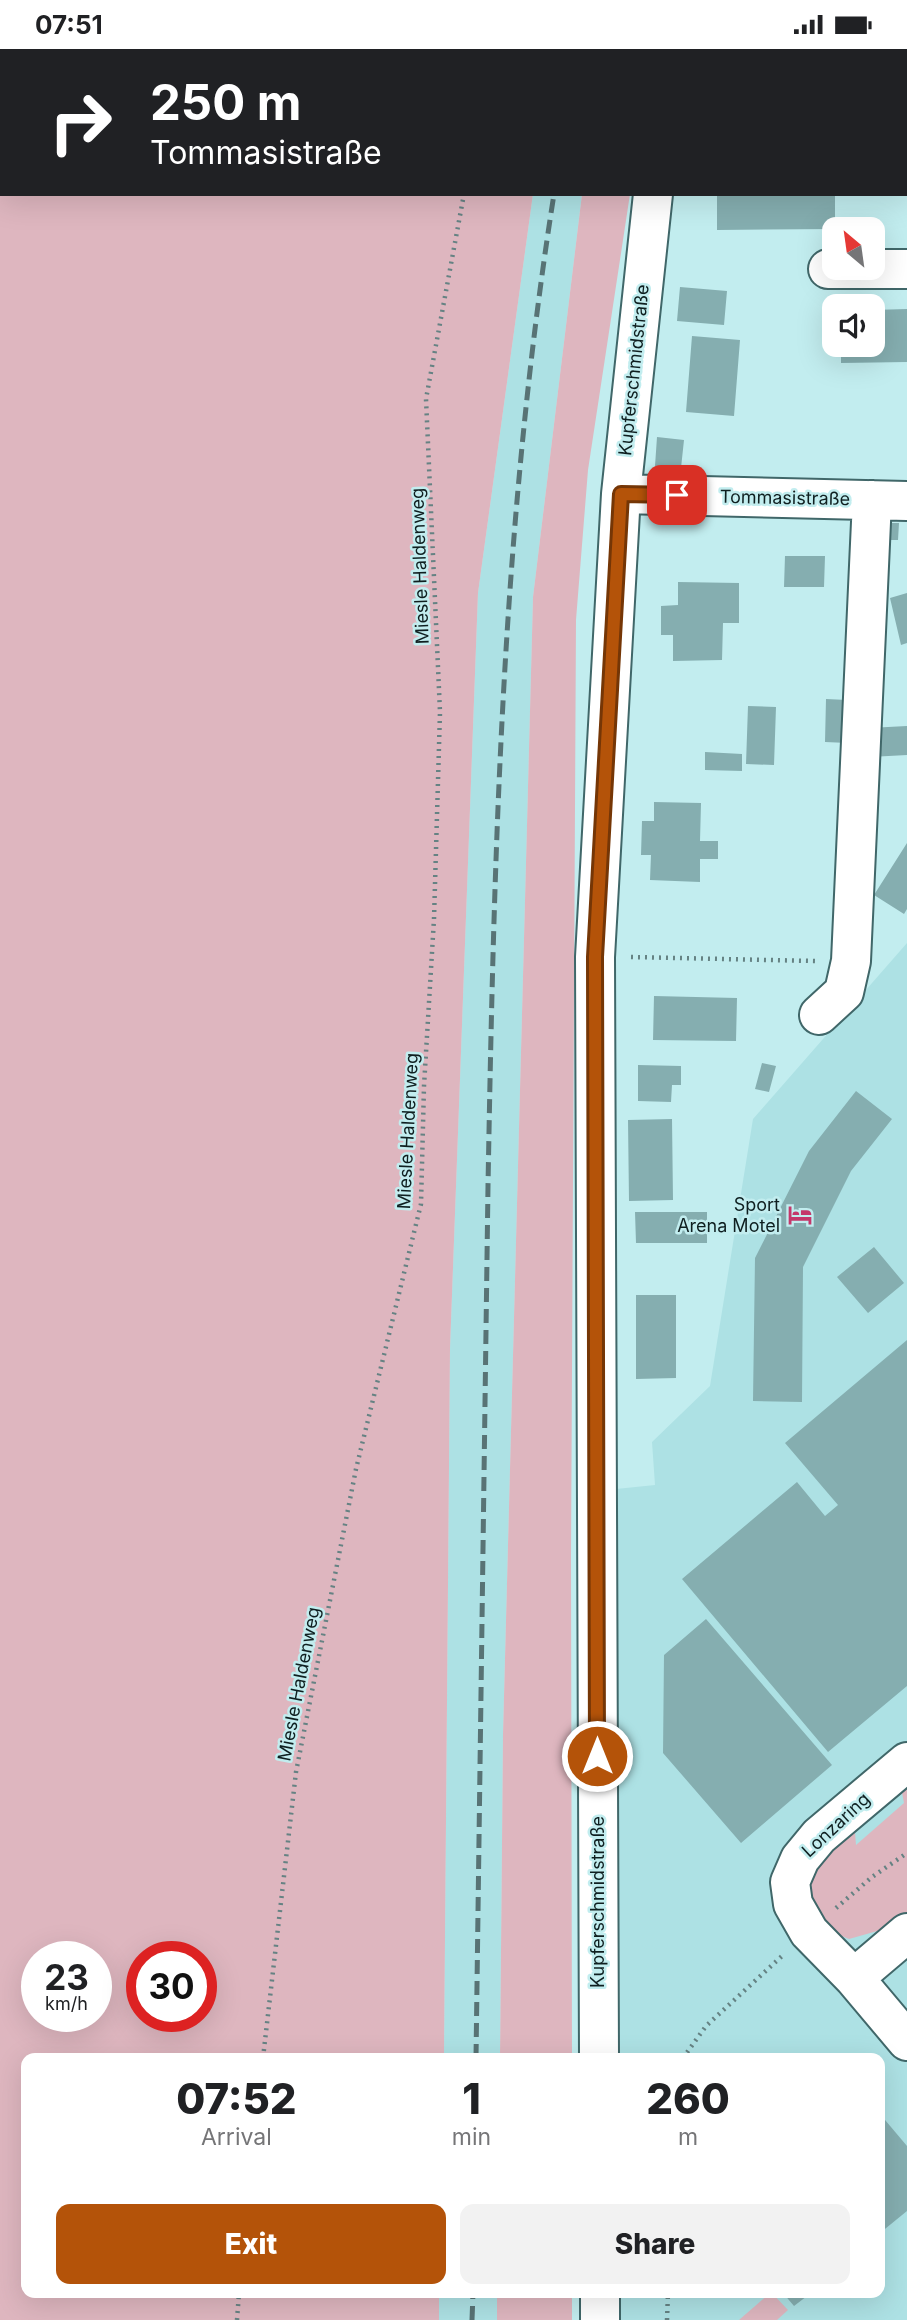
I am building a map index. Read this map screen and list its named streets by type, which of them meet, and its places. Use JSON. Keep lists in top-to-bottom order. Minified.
{"streets":{"street":["Kupferschmidstraße","Tommasistraße","Lonzaring"],"path":["Miesle Haldenweg"]},"crossings":[["Kupferschmidstraße","Tommasistraße"]],"places":{"hotel":["Sport Arena Motel"]},"north":"top left","page":{"status":"07:51","turn":["250 m","Tommasistraße"],"speed":"23 km/h","limit":"30","eta":["07:52","Arrival","1","min","260","m"],"buttons":["Exit","Share"]}}
